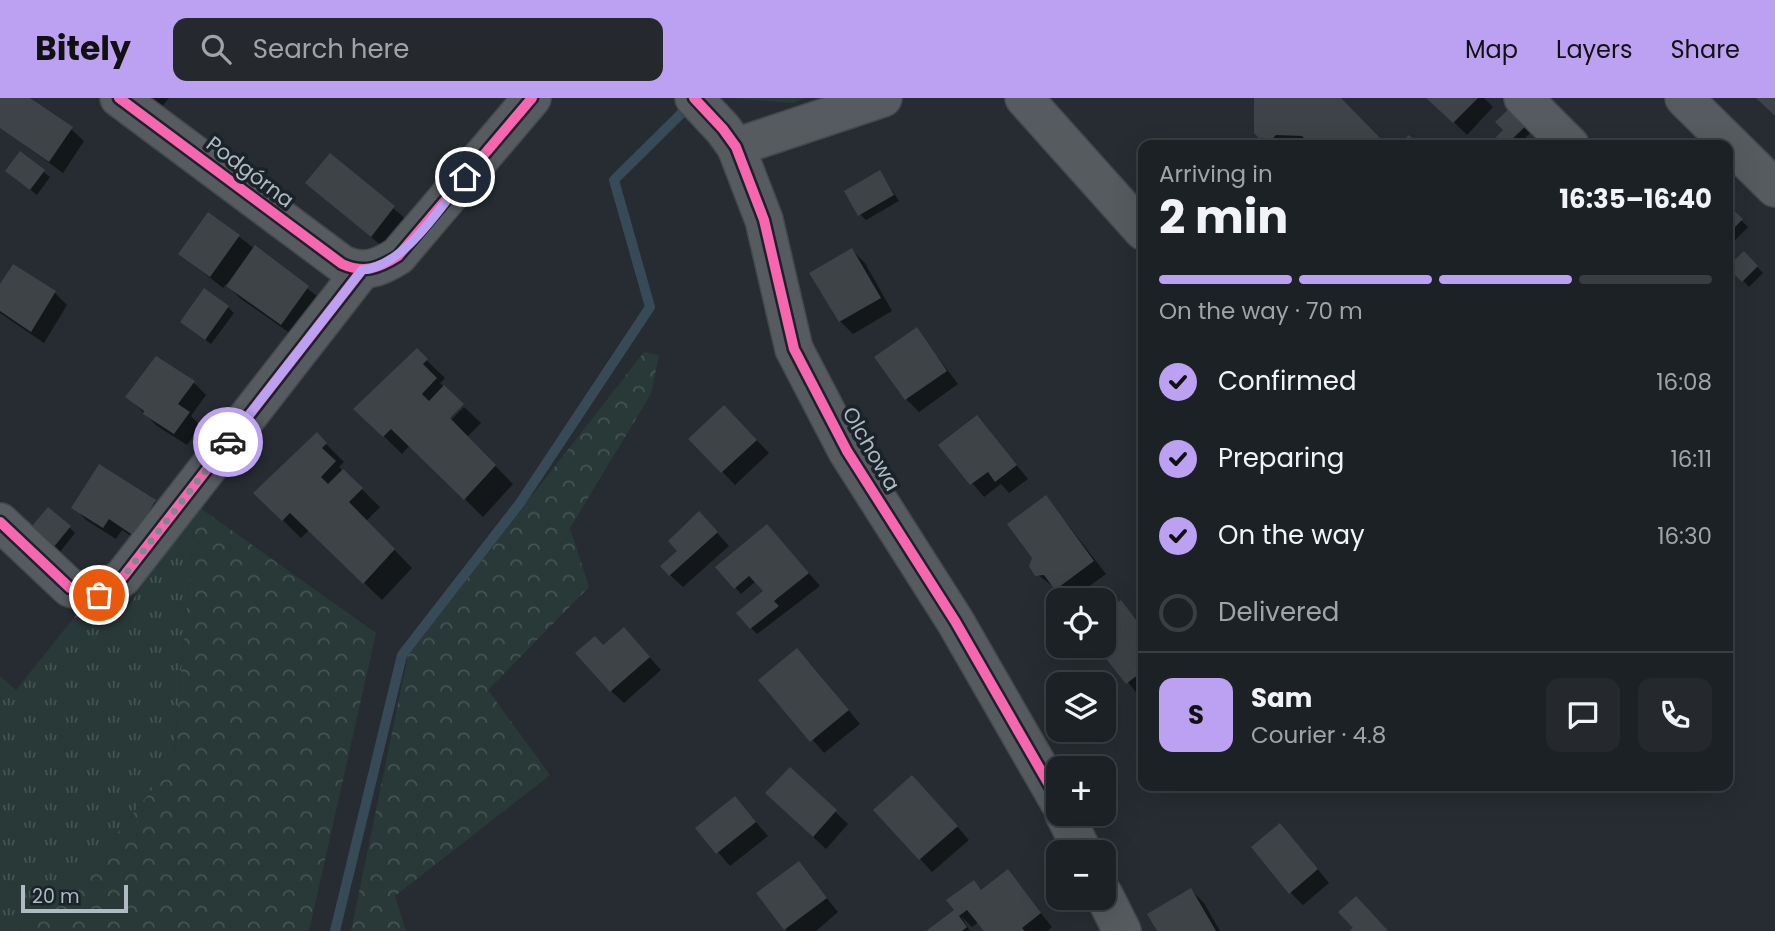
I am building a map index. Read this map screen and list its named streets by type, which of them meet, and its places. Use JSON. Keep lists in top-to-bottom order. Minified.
{"streets":{"street":["Podgórna","Olchowa"]},"scale_bar":"20 m","page":{"header":"Bitely","search":"Search here","nav":["Map","Layers","Share"],"heading":["2 min","Arriving in","16:35–16:40"],"panel":["Sam","Courier · 4.8"],"bar":"On the way · 70 m","list":[["Confirmed","16:08"],["Preparing","16:11"],["On the way","16:30"],"Delivered"],"map_buttons":["+","−"],"round":"S","scale":"20 m"}}
